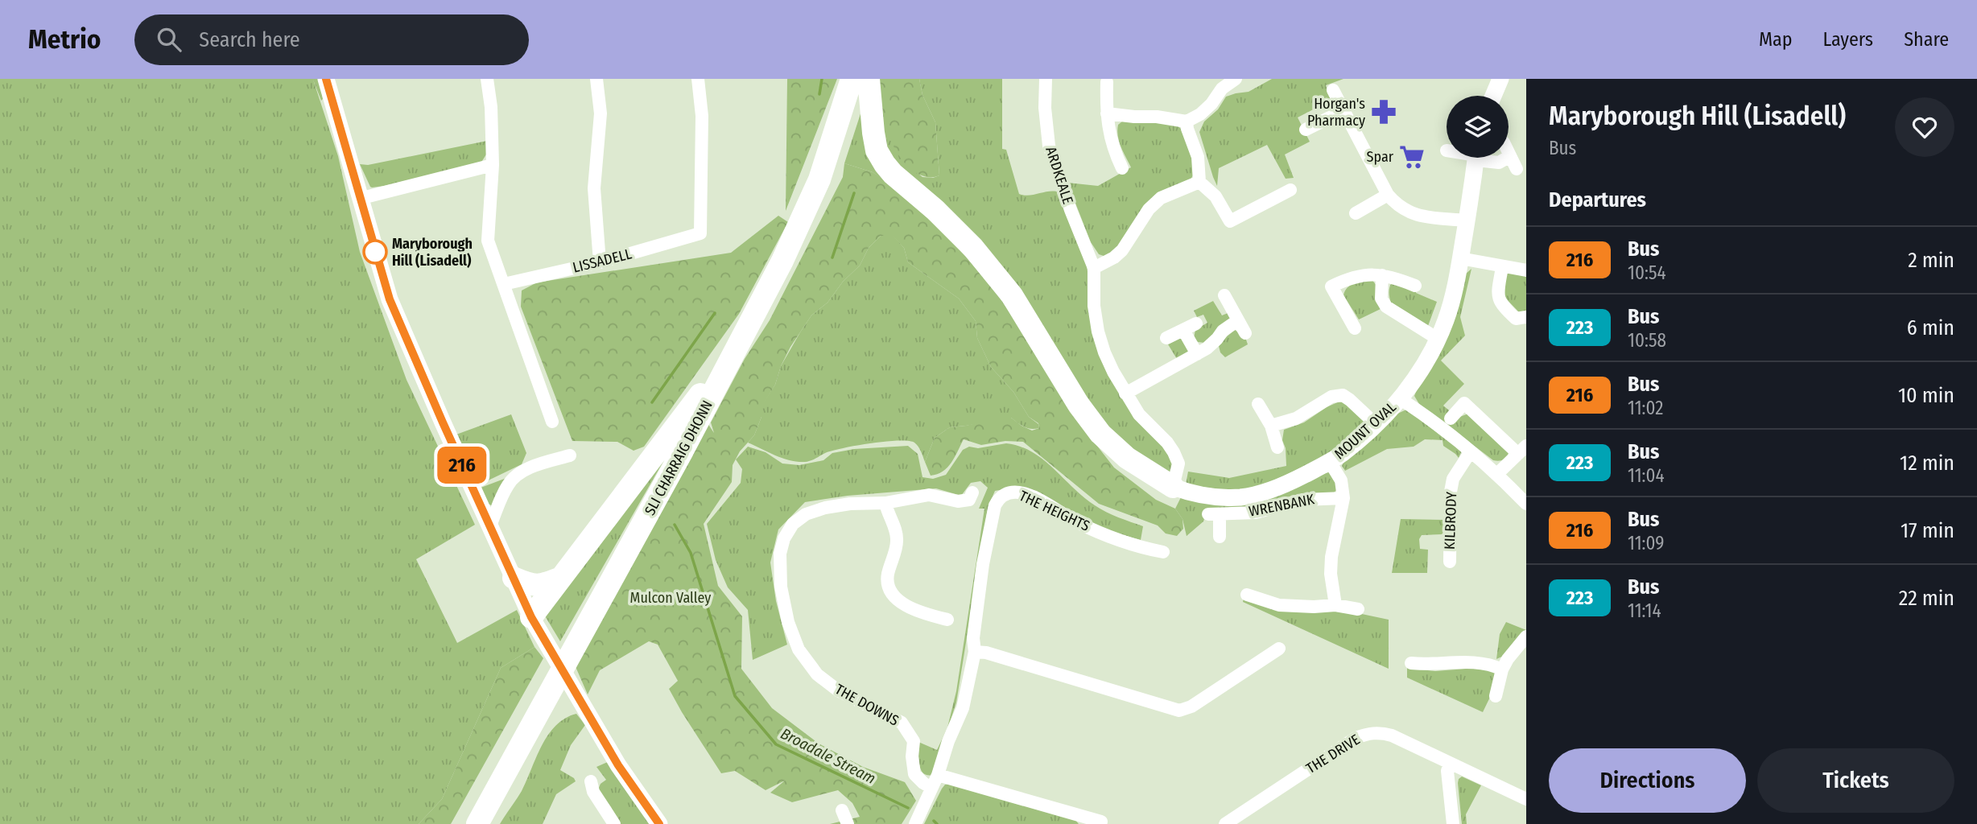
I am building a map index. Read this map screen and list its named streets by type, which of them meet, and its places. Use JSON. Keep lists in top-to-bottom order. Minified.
{"streets":{"highway":["SLI CHARRAIG DHONN"],"street":["ARDKEALE","LISSADELL","MOUNT OVAL","WRENBANK","THE HEIGHTS","KILBRODY","THE DOWNS","THE DRIVE"]},"crossings":[["ARDKEALE","MOUNT OVAL"],["THE HEIGHTS","THE DOWNS"]],"water":["Broadale Stream"],"parks":["Mulcon Valley"],"places":{"pharmacy":["Horgan's Pharmacy"],"supermarket":["Spar"],"other":["Maryborough Hill (Lisadell)"]},"lines":["bus line 216"],"page":{"header":"Metrio","search":"Search here","nav":["Map","Layers","Share"],"on_map":"216","heading":[["Maryborough Hill (Lisadell)","Bus"],"Departures"],"list":[{"mark":"216","name":"Bus","note":"10:54","value":"2 min"},{"mark":"223","name":"Bus","note":"10:58","value":"6 min"},{"mark":"216","name":"Bus","note":"11:02","value":"10 min"},{"mark":"223","name":"Bus","note":"11:04","value":"12 min"},{"mark":"216","name":"Bus","note":"11:09","value":"17 min"},{"mark":"223","name":"Bus","note":"11:14","value":"22 min"}],"buttons":["Directions","Tickets"]}}
